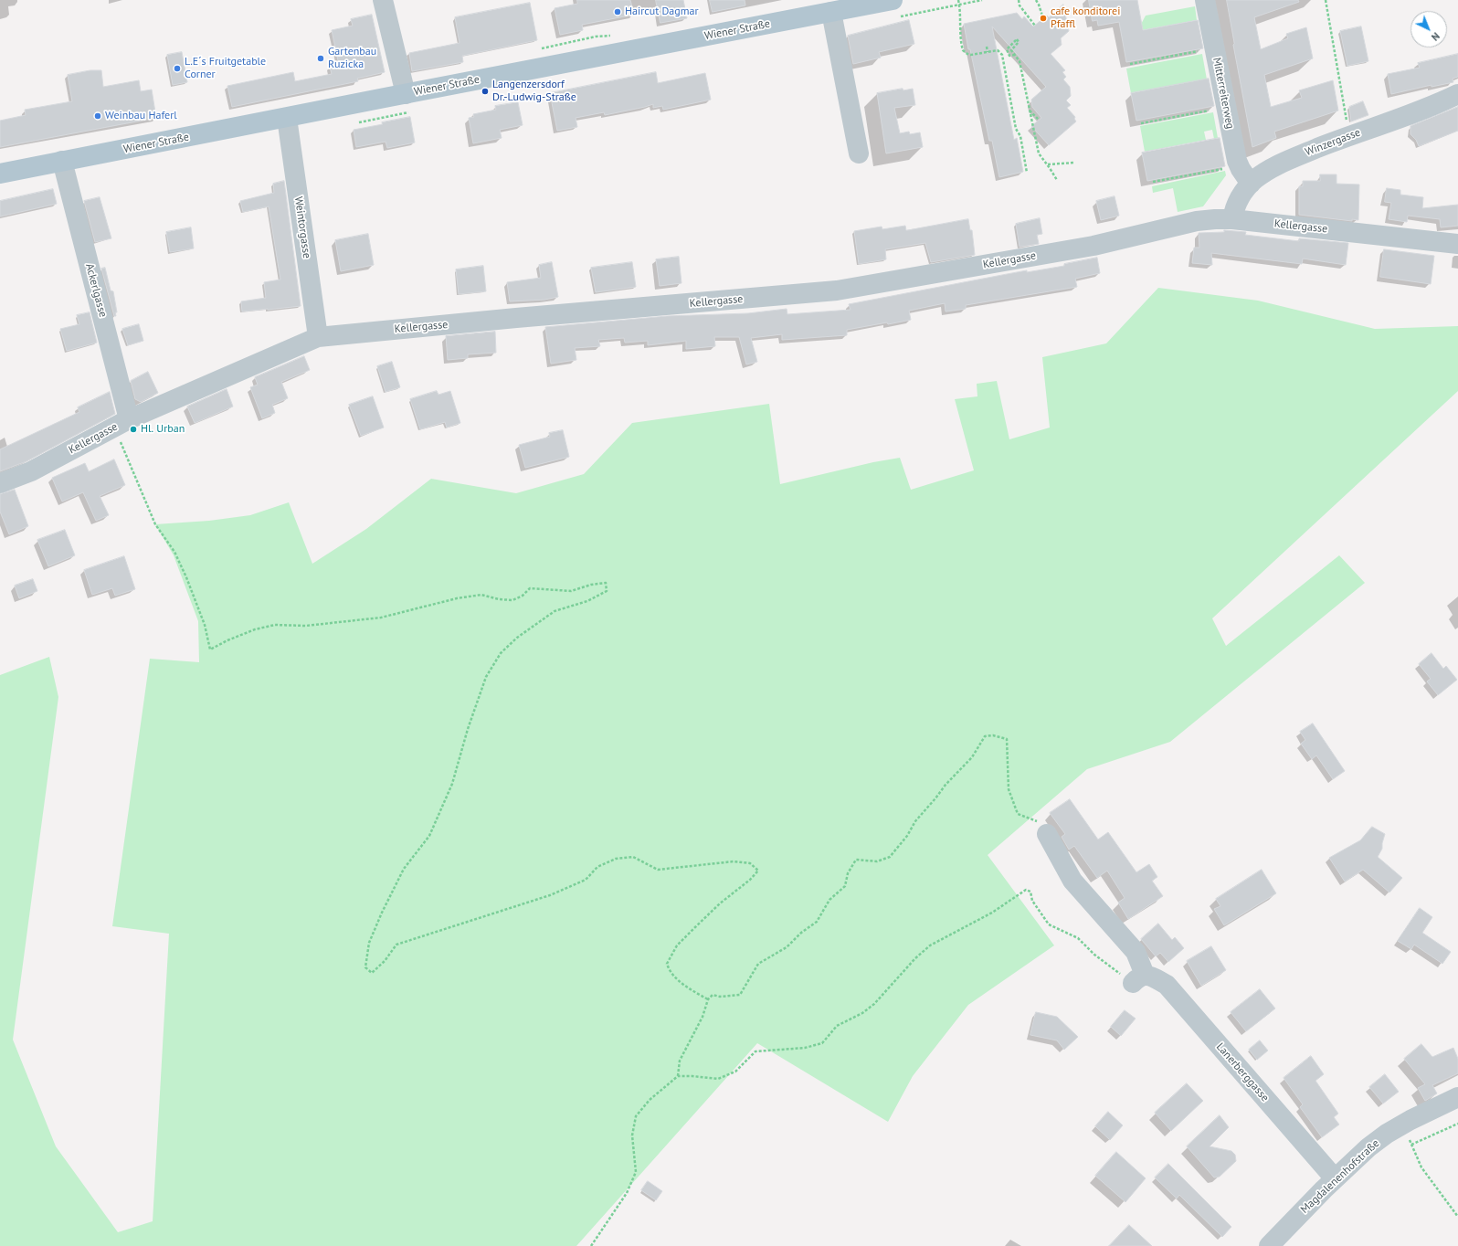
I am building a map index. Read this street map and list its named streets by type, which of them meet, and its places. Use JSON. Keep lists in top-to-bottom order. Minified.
{"streets":{"main road":["Wiener Straße"],"street":["Mitterreiterweg","Winzergasse","Kellergasse","Weintorgasse","Ackerlgasse","Lanerberggasse","Magdalenenhofstraße"]},"crossings":[["Wiener Straße","Weintorgasse"],["Wiener Straße","Ackerlgasse"],["Mitterreiterweg","Winzergasse"],["Winzergasse","Kellergasse"],["Kellergasse","Weintorgasse"],["Kellergasse","Ackerlgasse"],["Lanerberggasse","Magdalenenhofstraße"]],"places":["Haircut Dagmar","cafe konditorei Pfaffl","Gartenbau Ruzicka","L.E´s Fruitgetable Corner","Langenzersdorf Dr.-Ludwig-Straße","Weinbau Haferl","Hl. Urban"],"north":"bottom right"}
